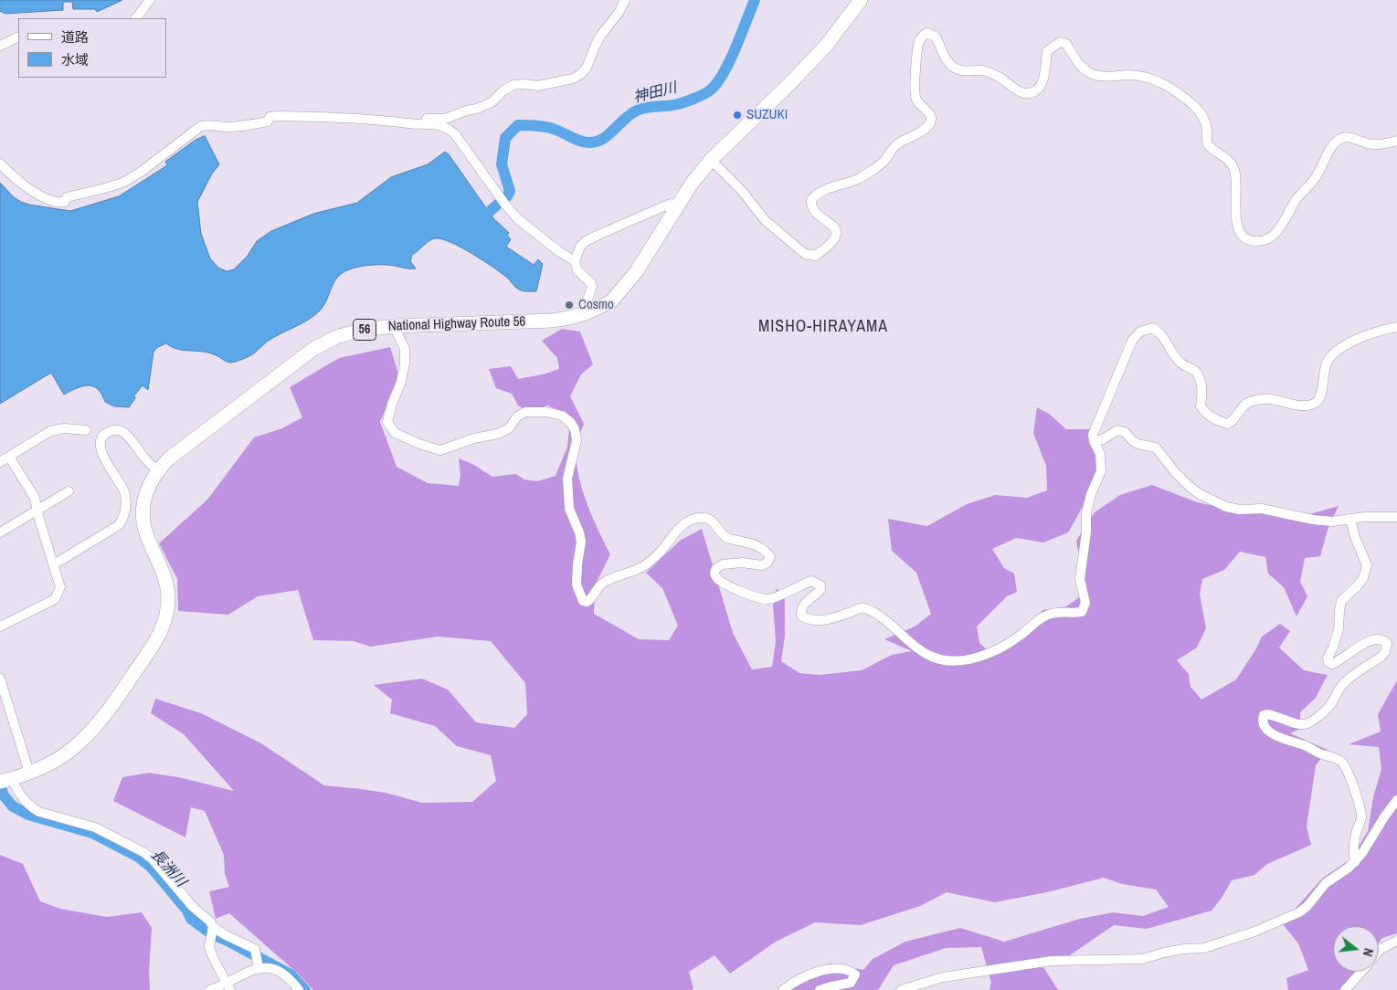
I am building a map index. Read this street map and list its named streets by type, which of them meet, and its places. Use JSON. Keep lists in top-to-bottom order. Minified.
{"streets":{"highway":["National Highway Route 56","56"]},"districts":["MISHO-HIRAYAMA"],"water":["神田川","長洲川"],"places":["SUZUKI","Cosmo"],"legend":["道路","水域"],"north":"right"}
